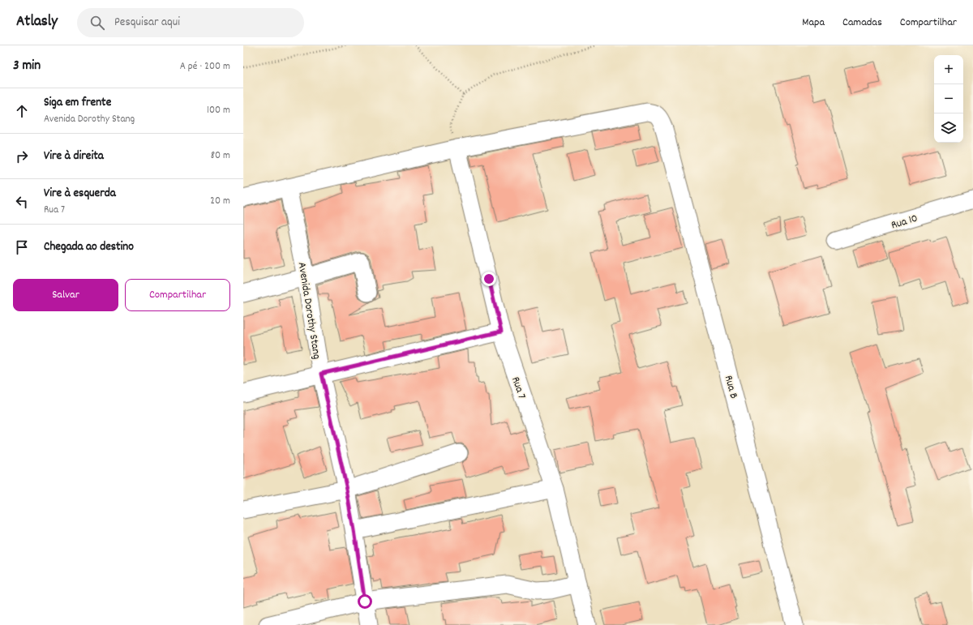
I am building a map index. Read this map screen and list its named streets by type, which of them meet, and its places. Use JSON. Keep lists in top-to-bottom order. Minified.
{"streets":{"street":["Rua 10","Avenida Dorothy Stang","Rua B","Rua 7"]},"crossings":[["Avenida Dorothy Stang","Rua B"],["Rua B","Rua 7"]],"page":{"header":"Atlasly","search":"Pesquisar aqui","nav":["Mapa","Camadas","Compartilhar"],"heading":["3 min","A pé · 200 m"],"map_buttons":["+","−"],"list":[["Siga em frente","Avenida Dorothy Stang","100 m"],["Vire à direita","80 m"],["Vire à esquerda","Rua 7","20 m"],"Chegada ao destino"],"buttons":["Salvar","Compartilhar"]}}
